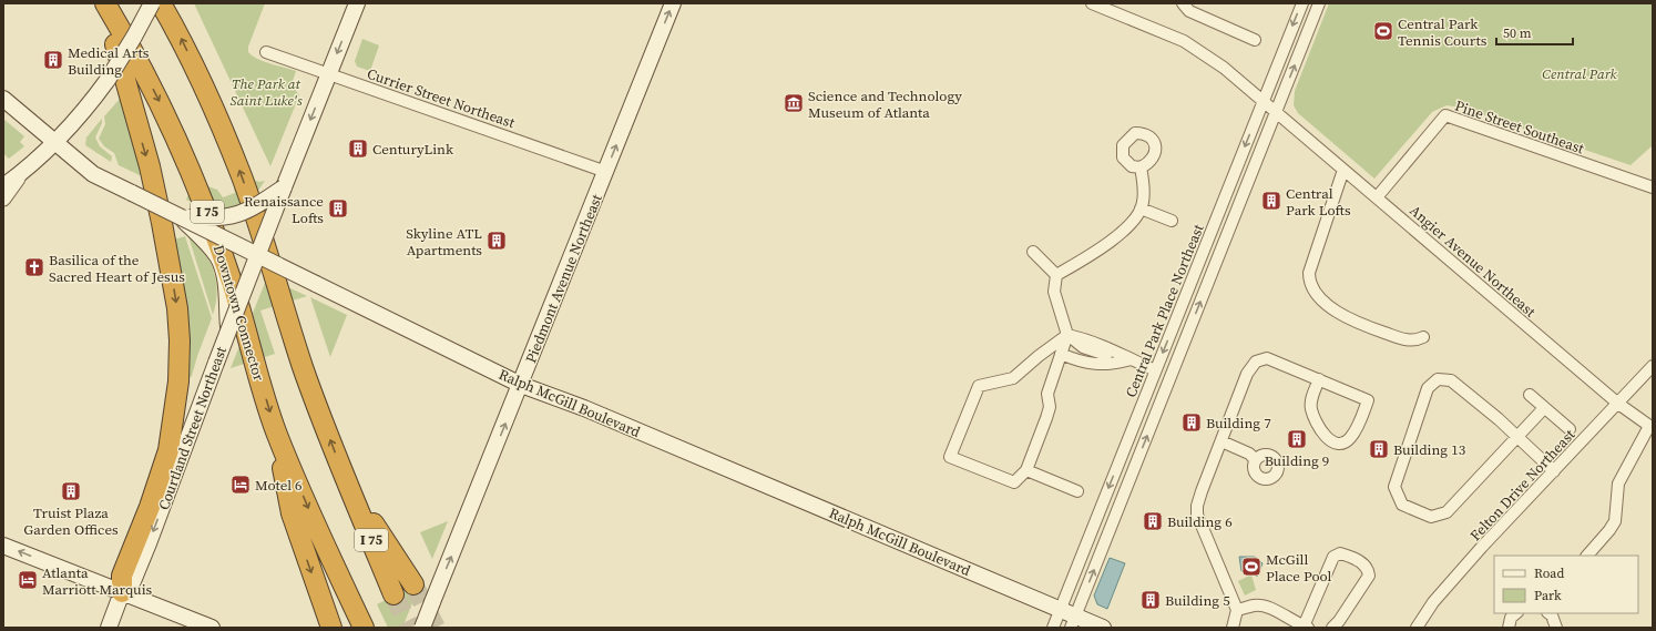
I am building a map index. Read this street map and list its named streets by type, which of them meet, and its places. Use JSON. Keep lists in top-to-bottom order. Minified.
{"streets":{"highway":["I 75","Downtown Connector"],"main road":["Piedmont Avenue Northeast","Ralph McGill Boulevard","Courtland Street Northeast"],"street":["Currier Street Northeast","Pine Street Southeast","Angier Avenue Northeast","Central Park Place Northeast","Felton Drive Northeast"]},"crossings":[["Currier Street Northeast","Piedmont Avenue Northeast"],["Currier Street Northeast","Courtland Street Northeast"],["Pine Street Southeast","Angier Avenue Northeast"],["Angier Avenue Northeast","Central Park Place Northeast"],["Angier Avenue Northeast","Felton Drive Northeast"],["Piedmont Avenue Northeast","Ralph McGill Boulevard"],["Central Park Place Northeast","Ralph McGill Boulevard"],["Ralph McGill Boulevard","Courtland Street Northeast"]],"one_way":["Piedmont Avenue Northeast","Courtland Street Northeast"],"parks":["Central Park","The Park at Saint Luke's"],"places":{"sports":["Central Park Tennis Courts","McGill Place Pool"],"building":["Medical Arts Building","CenturyLink","Central Park Lofts","Renaissance Lofts","Skyline ATL Apartments","Building 7","Building 9","Building 13","Truist Plaza Garden Offices","Building 6","Building 5"],"museum":["Science and Technology Museum of Atlanta"],"church":["Basilica of the Sacred Heart of Jesus"],"hotel":["Motel 6","Atlanta Marriott Marquis"]},"legend":["Road","Park"],"scale_bar":"50 m"}
